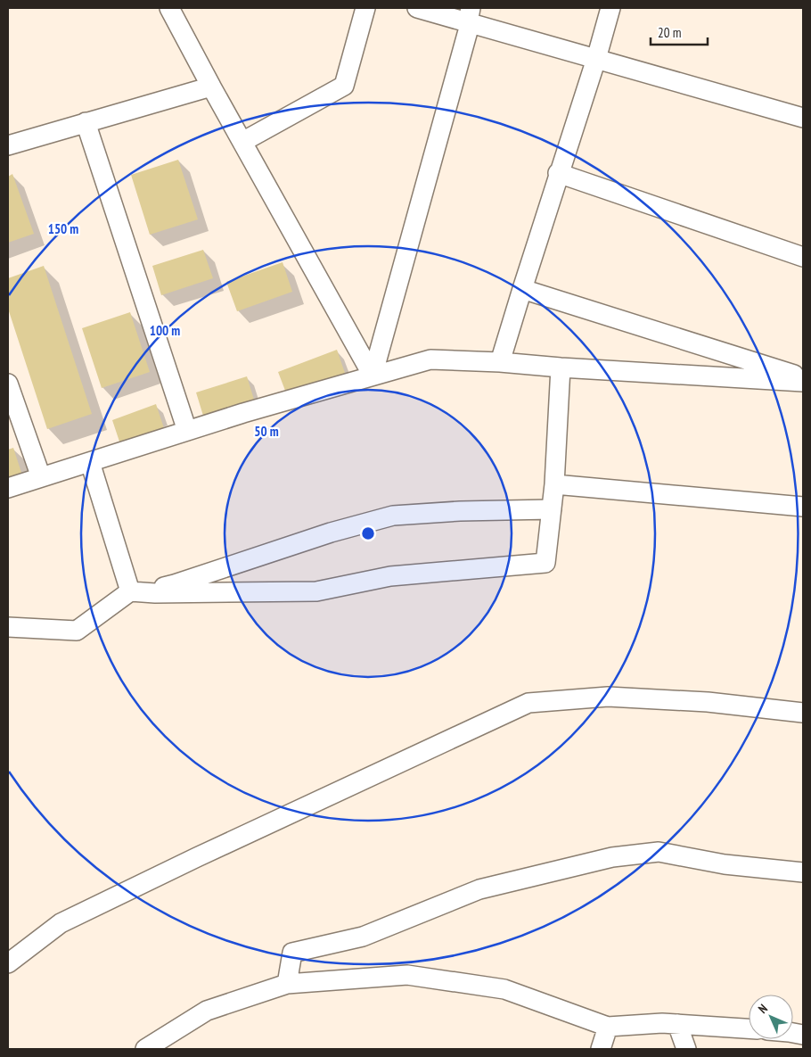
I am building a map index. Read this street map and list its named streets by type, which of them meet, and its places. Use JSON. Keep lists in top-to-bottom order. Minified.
{"scale_bar":"20 m","north":"top left","rings":["150 m","100 m","50 m"]}
